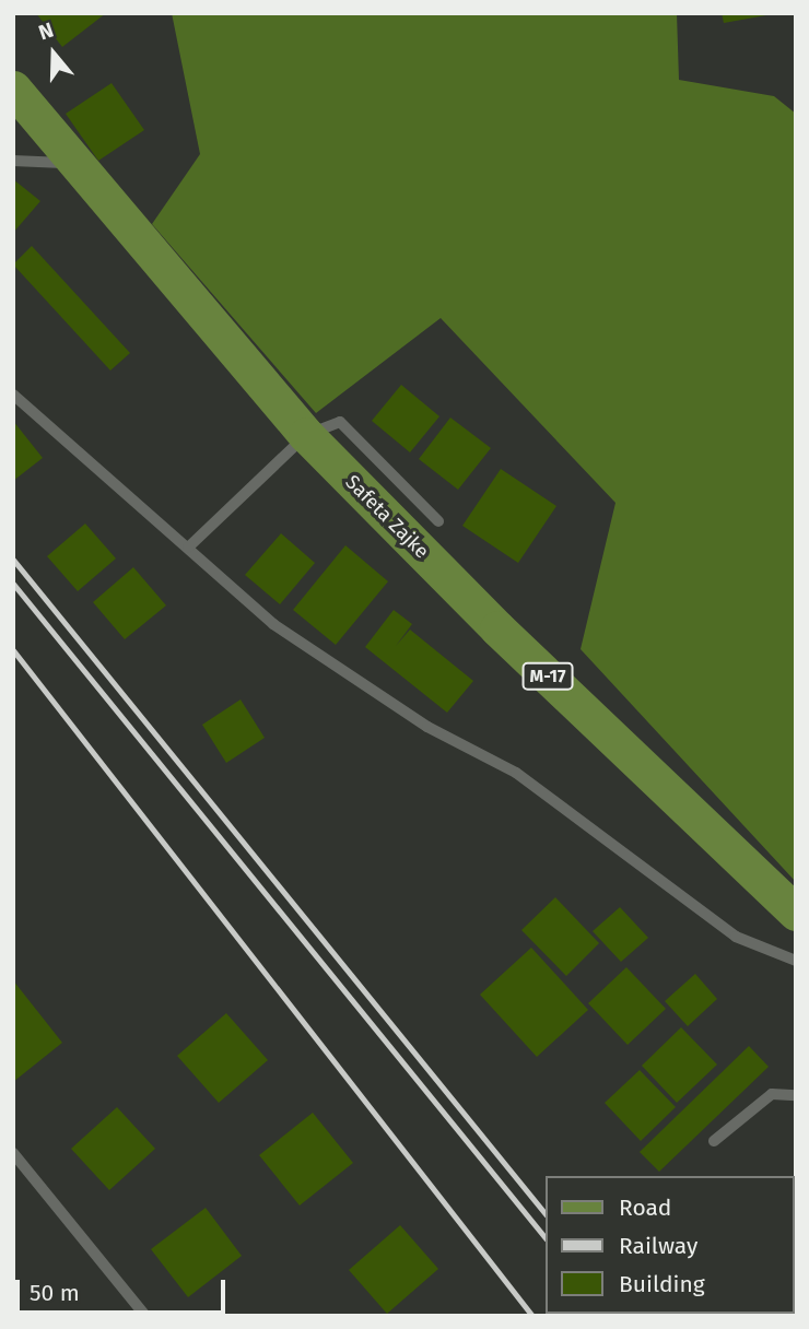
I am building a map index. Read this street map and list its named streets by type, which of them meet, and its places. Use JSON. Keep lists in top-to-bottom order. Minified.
{"streets":{"main road":["Safeta Zajke","M-17"]},"legend":["Road","Railway","Building"],"scale_bar":"50 m","north":"top"}
